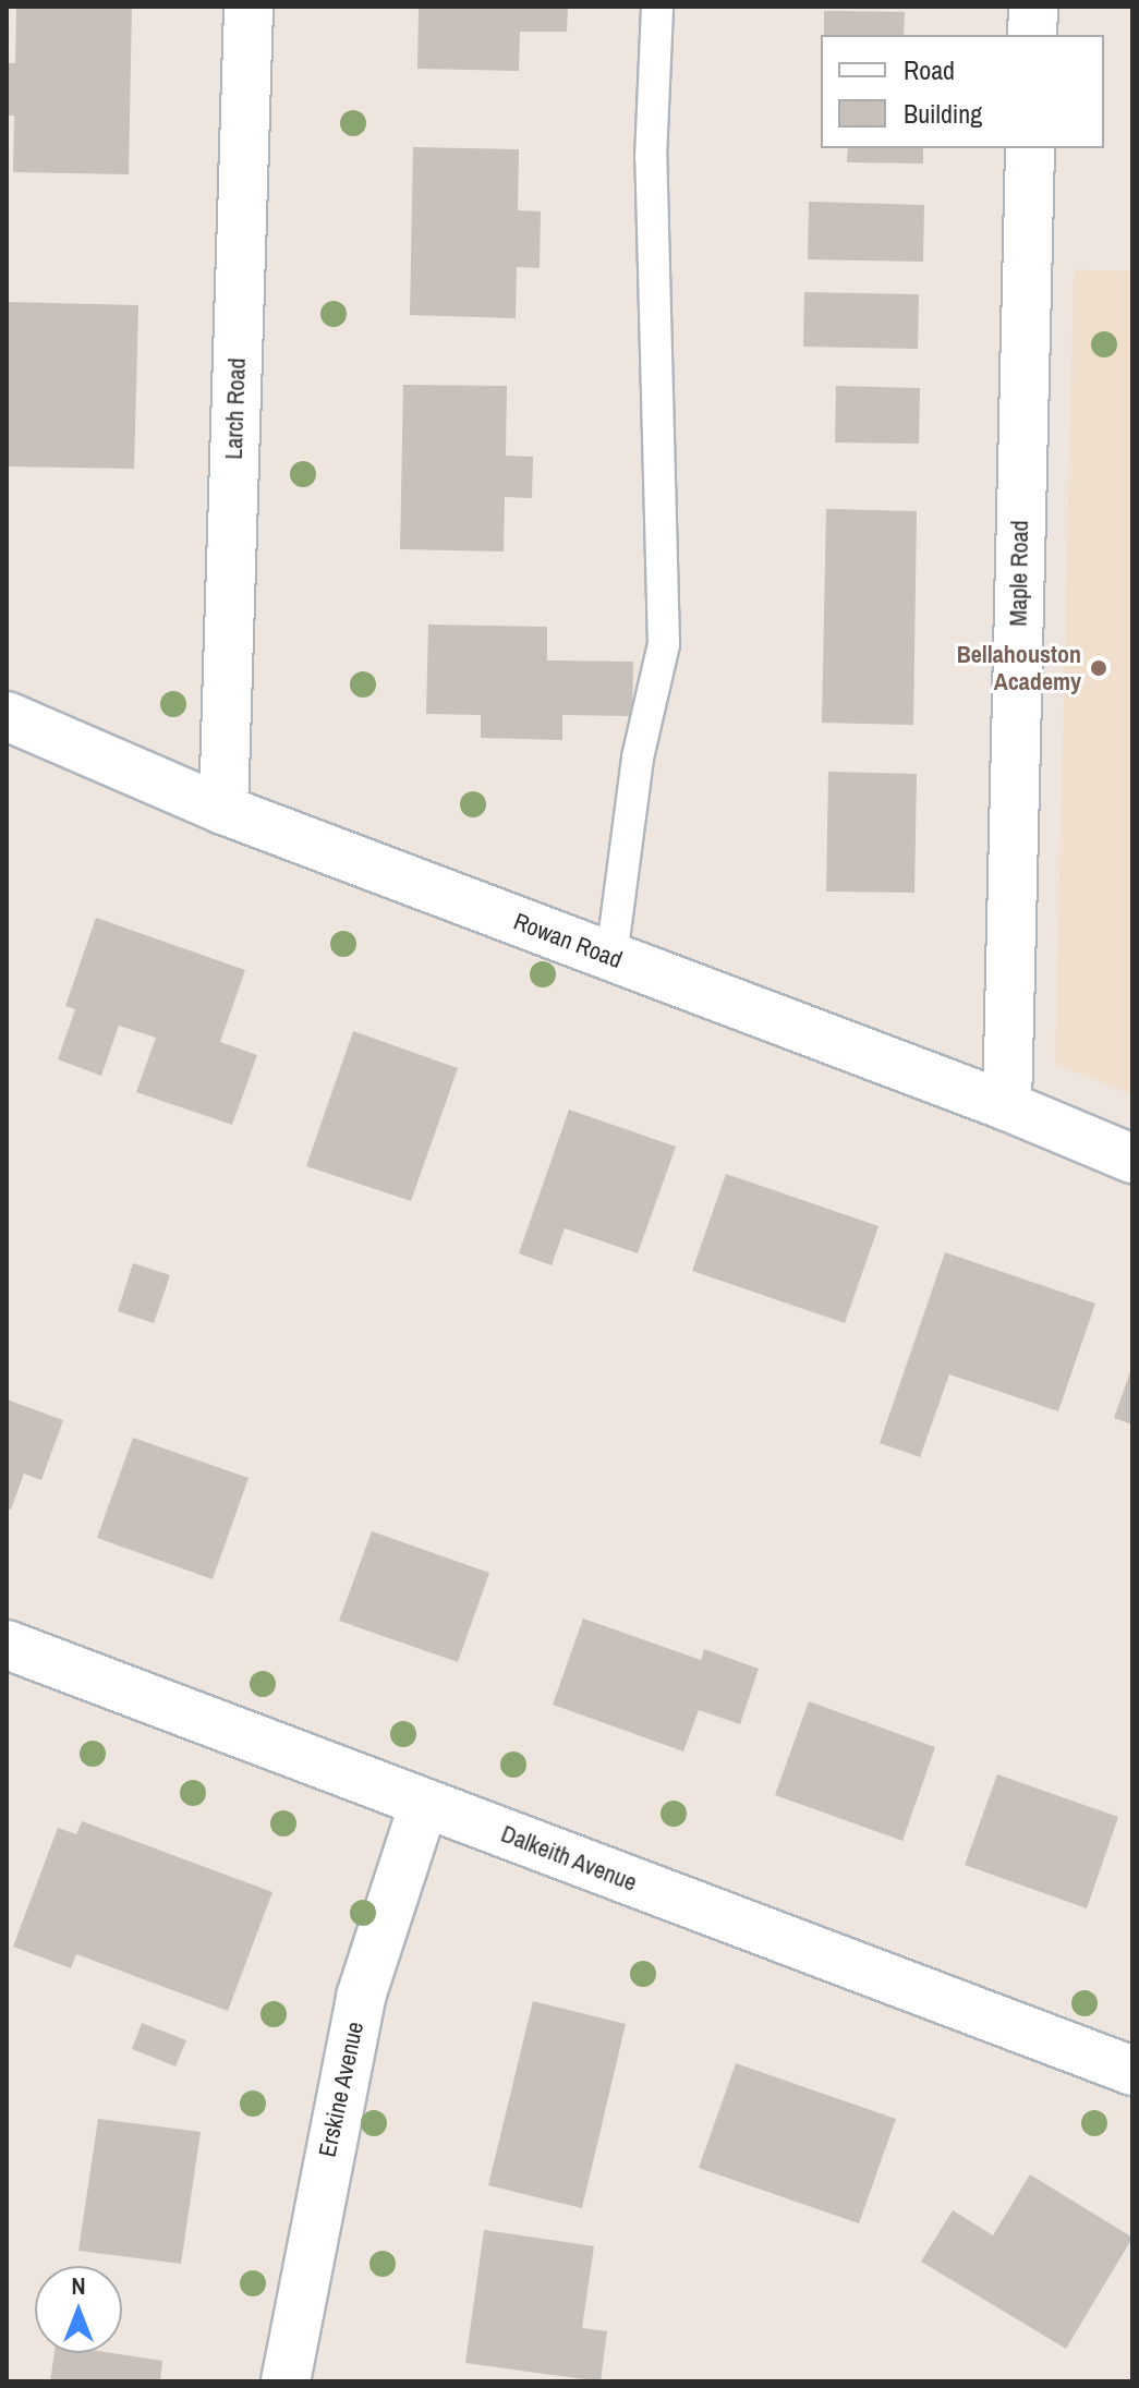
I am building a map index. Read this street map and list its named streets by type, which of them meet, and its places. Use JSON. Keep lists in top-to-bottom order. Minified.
{"streets":{"street":["Larch Road","Maple Road","Rowan Road","Dalkeith Avenue","Erskine Avenue"]},"crossings":[["Larch Road","Rowan Road"],["Maple Road","Rowan Road"],["Dalkeith Avenue","Erskine Avenue"]],"places":["Bellahouston Academy"],"legend":["Road","Building"],"north":"top"}
